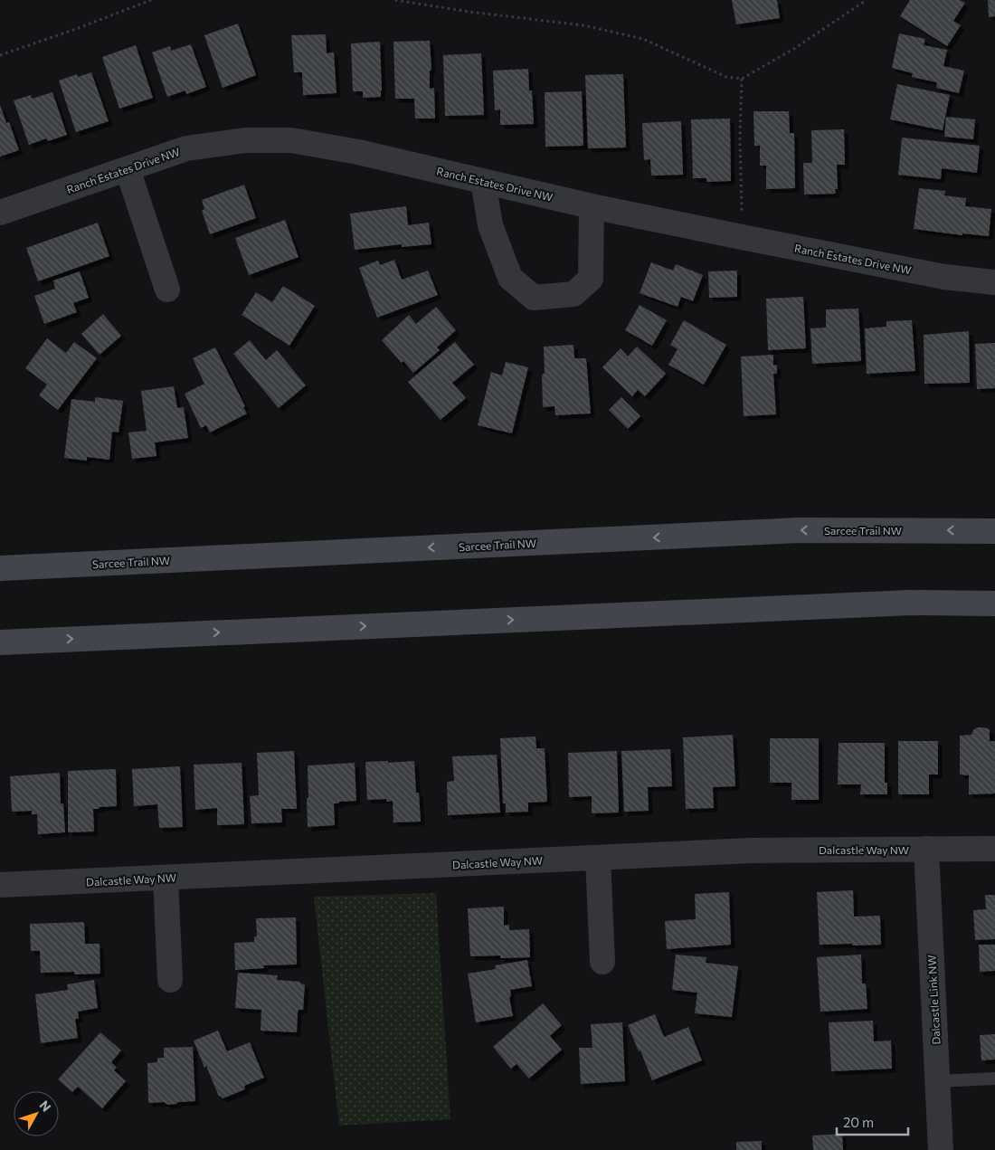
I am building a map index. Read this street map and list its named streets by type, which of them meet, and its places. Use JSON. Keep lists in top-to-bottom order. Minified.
{"streets":{"main road":["Sarcee Trail NW"],"street":["Ranch Estates Drive NW","Dalcastle Way NW","Dalcastle Link NW"]},"crossings":[["Dalcastle Way NW","Dalcastle Link NW"]],"scale_bar":"20 m","north":"top right"}
